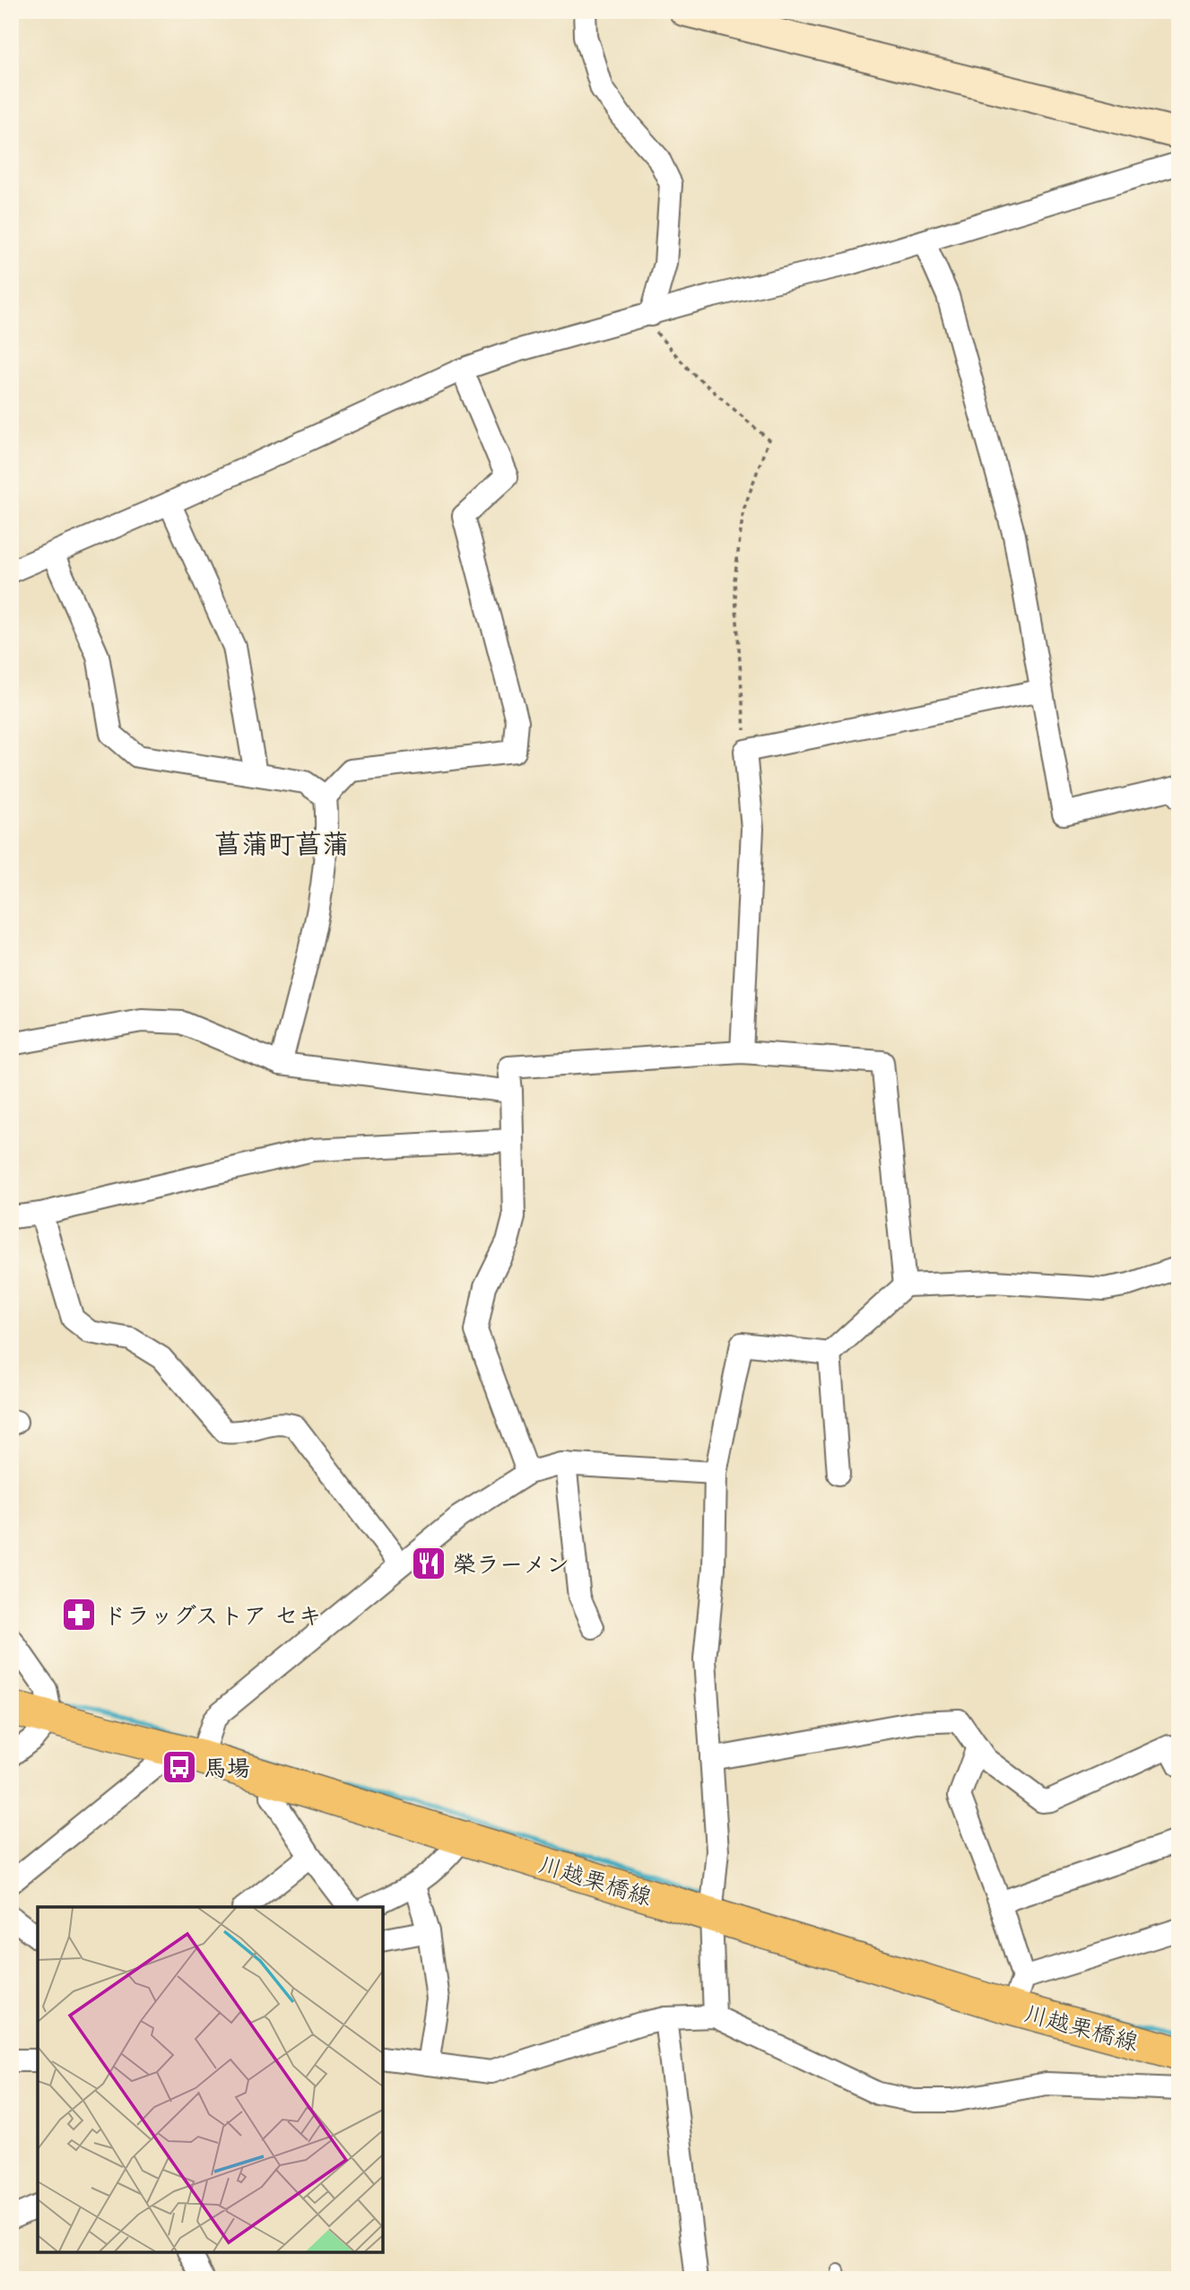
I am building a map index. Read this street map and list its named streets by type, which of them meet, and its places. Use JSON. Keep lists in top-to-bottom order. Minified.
{"streets":{"main road":["川越栗橋線"]},"districts":["菖蒲町菖蒲"],"places":{"restaurant":["榮ラーメン"],"pharmacy":["ドラッグストア セキ"],"bus stop":["馬場"]}}
